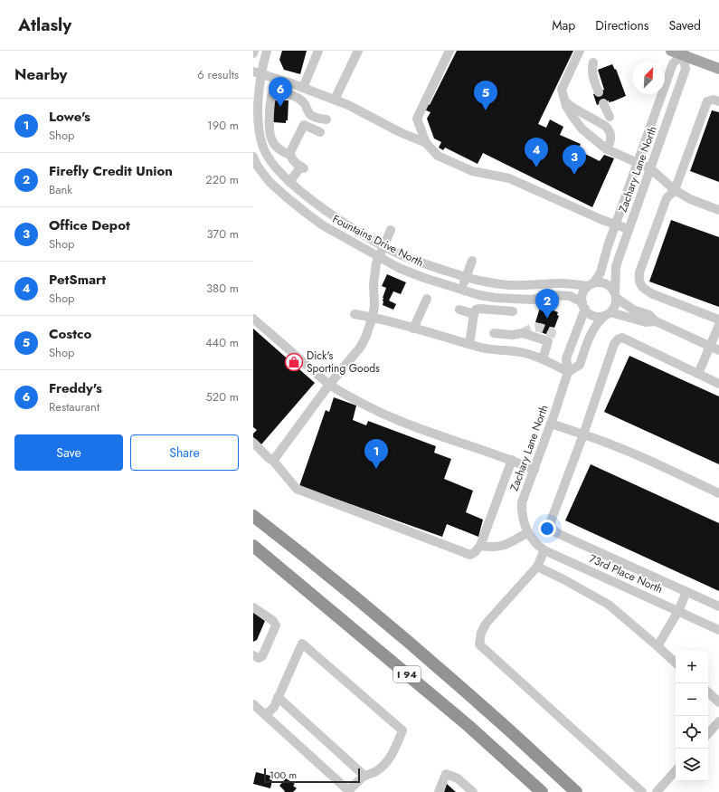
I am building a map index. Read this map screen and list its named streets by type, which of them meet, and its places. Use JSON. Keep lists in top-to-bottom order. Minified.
{"streets":{"highway":["I 94"],"street":["Zachary Lane North","Fountains Drive North","73rd Place North"]},"crossings":[["Zachary Lane North","Fountains Drive North"],["Zachary Lane North","73rd Place North"]],"places":{"shop":["Dick's Sporting Goods"]},"scale_bar":"100 m","north":"top right","page":{"header":"Atlasly","nav":["Map","Directions","Saved"],"heading":["Nearby","6 results"],"pins":["6","5","4","3","2","1"],"list":[{"mark":"1","name":"Lowe's","note":"Shop","value":"190 m"},{"mark":"2","name":"Firefly Credit Union","note":"Bank","value":"220 m"},{"mark":"3","name":"Office Depot","note":"Shop","value":"370 m"},{"mark":"4","name":"PetSmart","note":"Shop","value":"380 m"},{"mark":"5","name":"Costco","note":"Shop","value":"440 m"},{"mark":"6","name":"Freddy's","note":"Restaurant","value":"520 m"}],"buttons":["Save","Share"],"map_buttons":["+","−"],"scale":"100 m"}}
